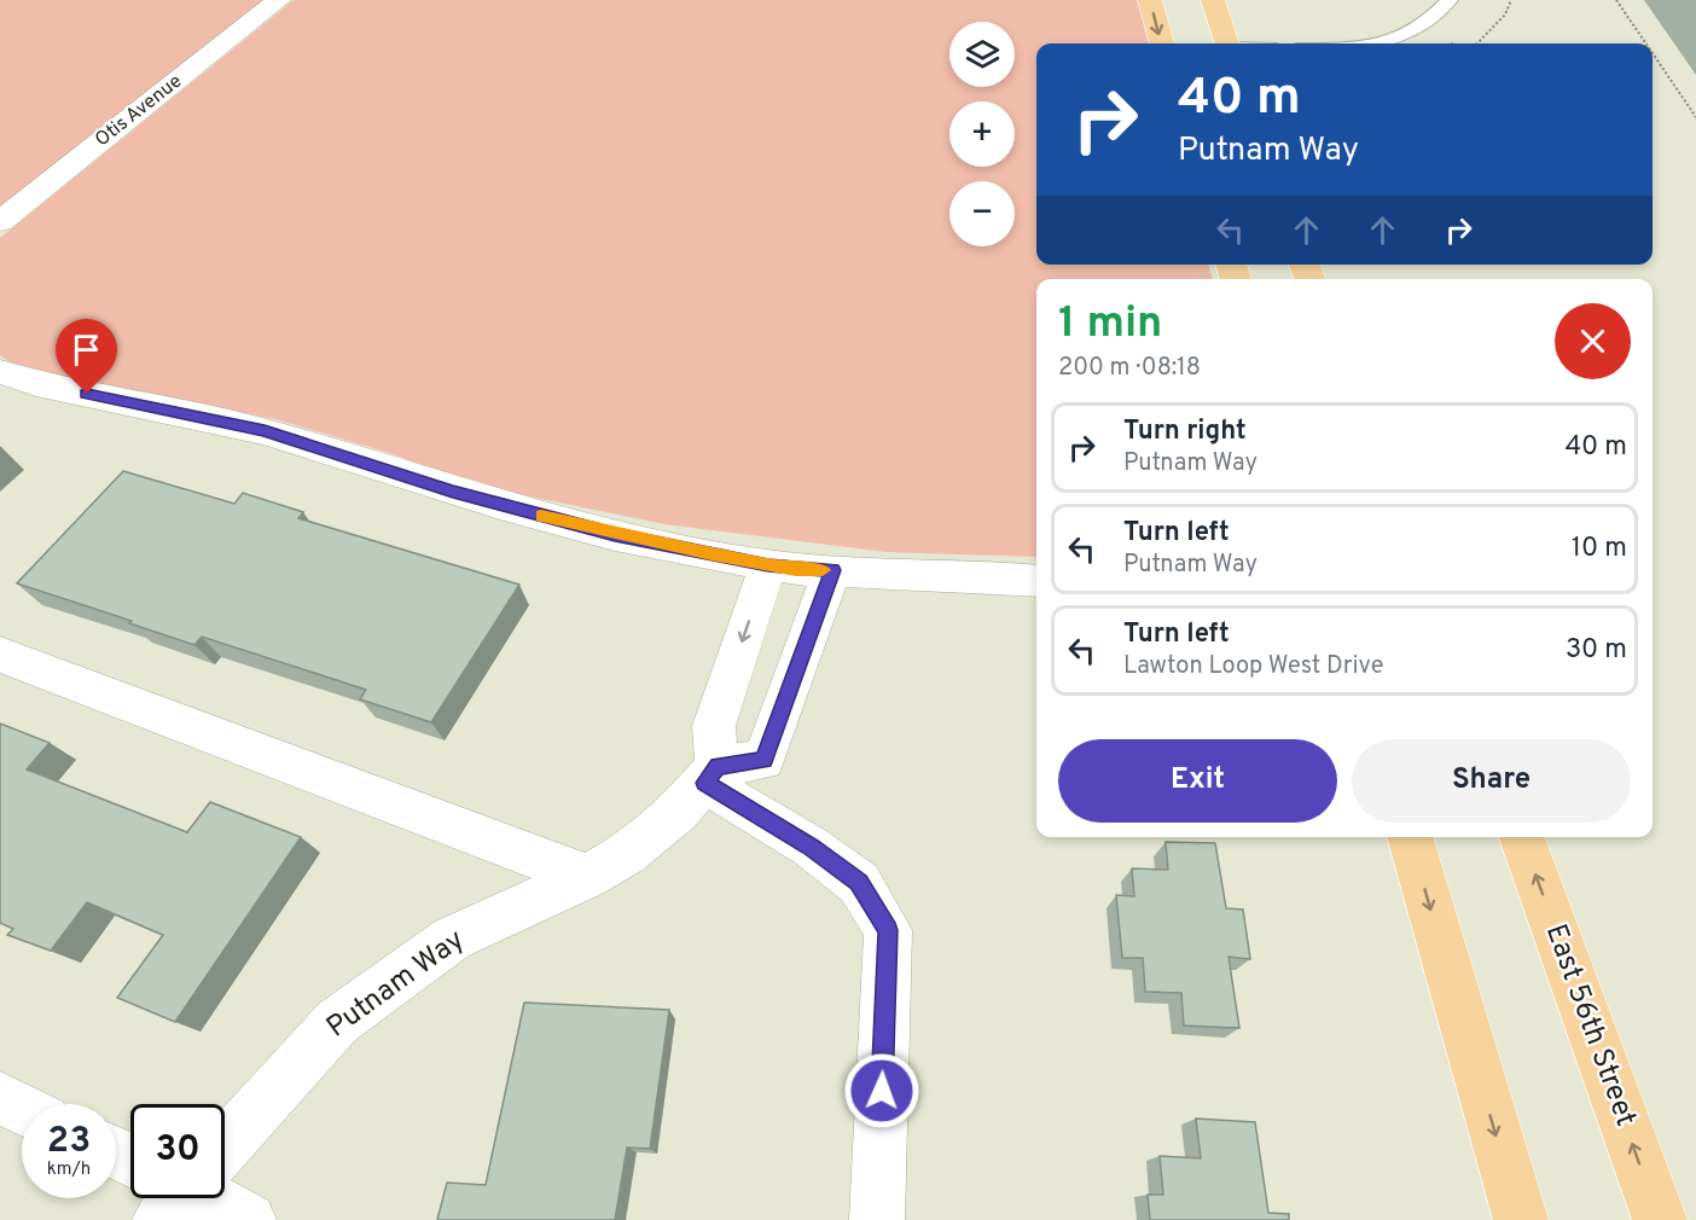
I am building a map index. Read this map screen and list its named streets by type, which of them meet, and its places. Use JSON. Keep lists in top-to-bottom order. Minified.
{"streets":{"main road":["East 56th Street"],"street":["Otis Avenue","Putnam Way"]},"page":{"map_buttons":["+","−"],"turn":["40 m","Putnam Way"],"heading":["1 min","200 m · 08:18"],"list":[{"name":"Turn right","note":"Putnam Way","value":"40 m"},{"name":"Turn left","note":"Putnam Way","value":"10 m"},{"name":"Turn left","note":"Lawton Loop West Drive","value":"30 m"}],"buttons":["Exit","Share"],"speed":"23 km/h","limit":"30"}}
